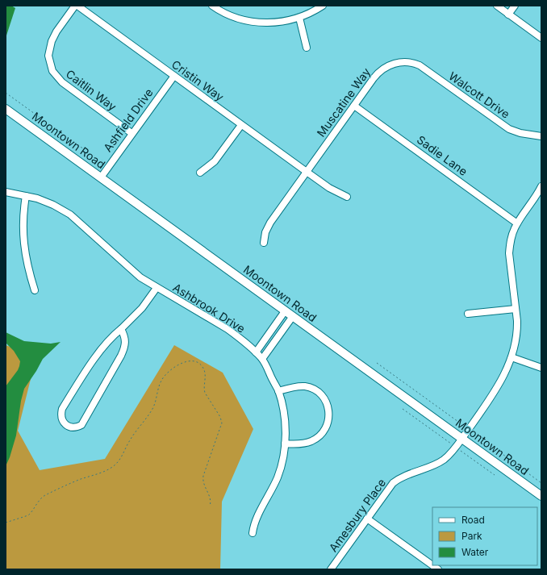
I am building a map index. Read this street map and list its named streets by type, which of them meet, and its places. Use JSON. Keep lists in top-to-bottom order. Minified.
{"streets":{"street":["Cristin Way","Caitlin Way","Walcott Drive","Muscatine Way","Ashfield Drive","Moontown Road","Sadie Lane","Ashbrook Drive","Amesbury Place"]},"crossings":[["Cristin Way","Caitlin Way"],["Cristin Way","Muscatine Way"],["Cristin Way","Ashfield Drive"],["Caitlin Way","Ashfield Drive"],["Walcott Drive","Muscatine Way"],["Muscatine Way","Sadie Lane"],["Ashfield Drive","Moontown Road"],["Moontown Road","Amesbury Place"],["Sadie Lane","Amesbury Place"]],"legend":["Road","Park","Water"]}
